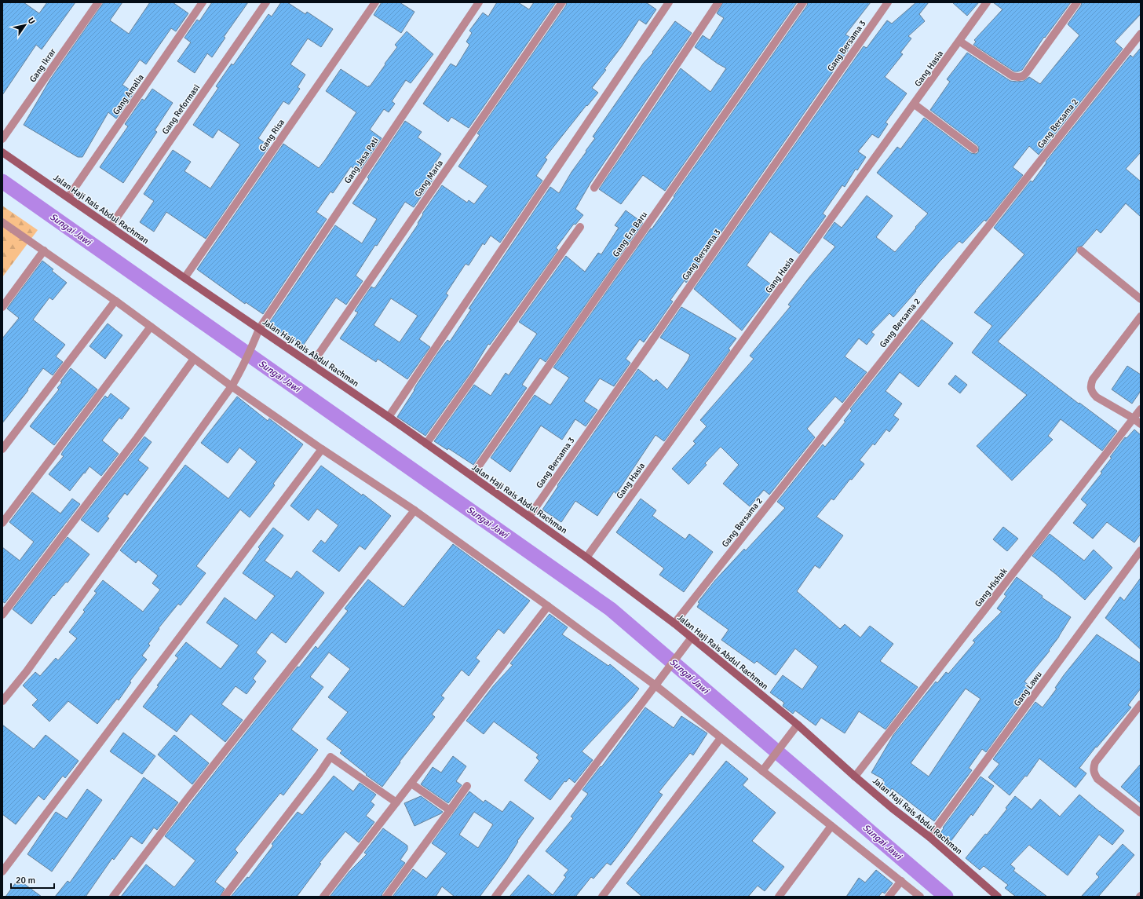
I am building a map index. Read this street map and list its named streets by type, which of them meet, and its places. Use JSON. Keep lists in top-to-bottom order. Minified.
{"streets":{"street":["Gang Bersama 3","Gang Ikrar","Gang Hasia","Gang Amalia","Gang Reformasi","Gang Bersama 2","Gang Risa","Gang Jasa Pati","Gang Maria","Jalan Haji Rais Abdul Rachman","Gang Era Baru","Gang Hishak","Gang Lawu"]},"crossings":[["Gang Bersama 3","Jalan Haji Rais Abdul Rachman"],["Gang Hasia","Jalan Haji Rais Abdul Rachman"],["Gang Amalia","Jalan Haji Rais Abdul Rachman"],["Gang Reformasi","Jalan Haji Rais Abdul Rachman"],["Gang Bersama 2","Jalan Haji Rais Abdul Rachman"],["Gang Risa","Jalan Haji Rais Abdul Rachman"],["Gang Jasa Pati","Jalan Haji Rais Abdul Rachman"],["Gang Maria","Jalan Haji Rais Abdul Rachman"],["Jalan Haji Rais Abdul Rachman","Gang Era Baru"],["Jalan Haji Rais Abdul Rachman","Gang Hishak"],["Jalan Haji Rais Abdul Rachman","Gang Lawu"]],"water":["Sungai Jawi"],"scale_bar":"20 m","north":"top right"}
